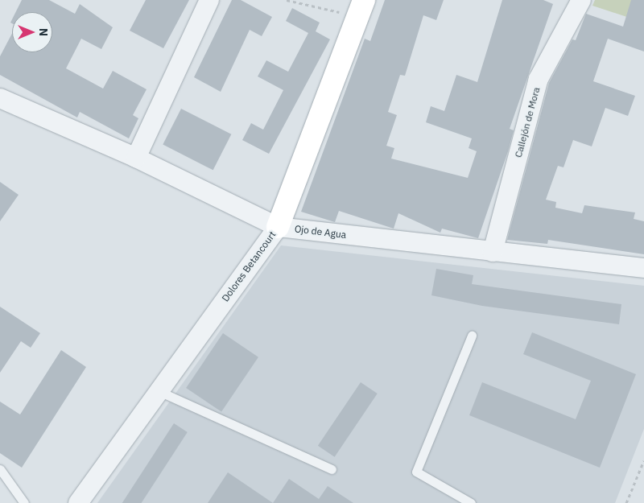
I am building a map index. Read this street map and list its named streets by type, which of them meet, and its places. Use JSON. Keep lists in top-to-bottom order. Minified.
{"streets":{"street":["Callejón de Mora","Ojo de Agua","Dolores Betancourt"]},"crossings":[["Callejón de Mora","Ojo de Agua"],["Ojo de Agua","Dolores Betancourt"]],"north":"right"}
